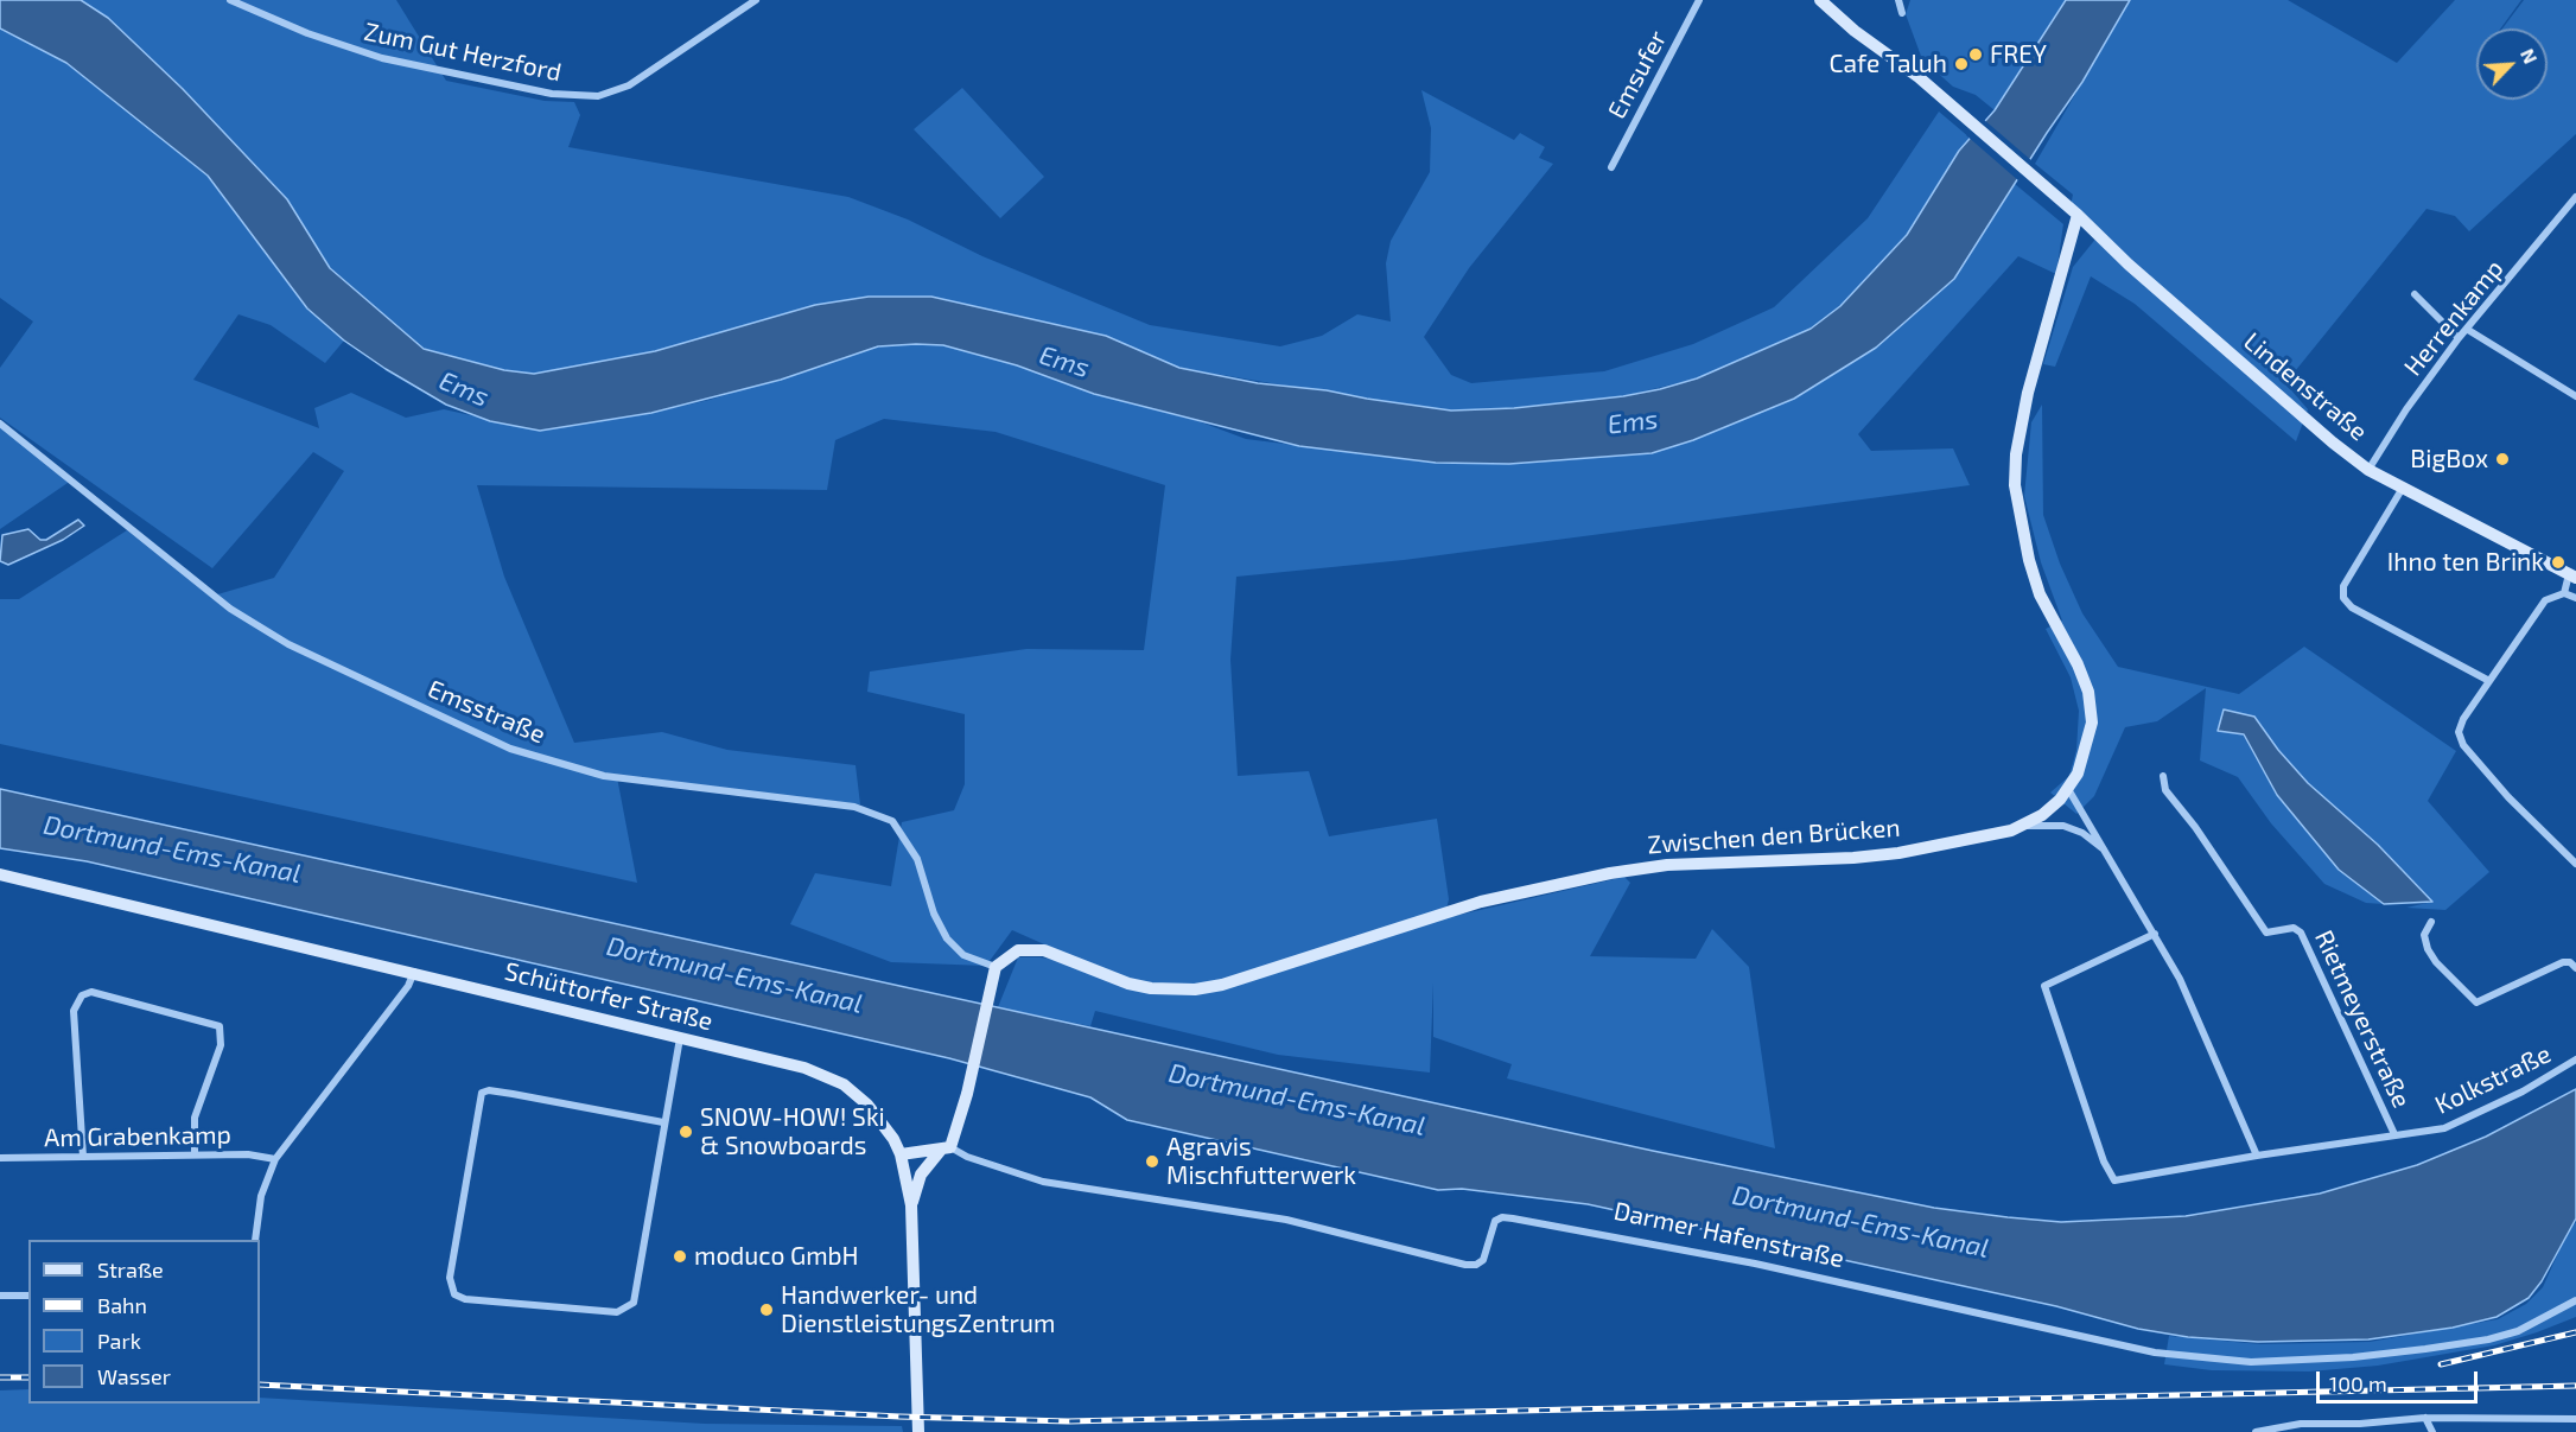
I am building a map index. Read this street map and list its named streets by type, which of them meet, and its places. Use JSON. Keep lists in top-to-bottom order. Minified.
{"streets":{"main road":["Lindenstraße","Zwischen den Brücken","Schüttorfer Straße"],"street":["Zum Gut Herzford","Emsufer","Herrenkamp","Emsstraße","Rietmeyerstraße","Kolkstraße","Am Grabenkamp","Darmer Hafenstraße"]},"crossings":[["Herrenkamp","Lindenstraße"],["Lindenstraße","Zwischen den Brücken"],["Emsstraße","Zwischen den Brücken"],["Rietmeyerstraße","Kolkstraße"]],"water":["Ems","Dortmund-Ems-Kanal"],"places":["FREY","Cafe Taluh","BigBox","Ihno ten Brink","SNOW-HOW! Ski & Snowboards","Agravis Mischfutterwerk","moduco GmbH","Handwerker- und DienstleistungsZentrum"],"legend":["Straße","Bahn","Park","Wasser"],"scale_bar":"100 m","north":"top right"}
